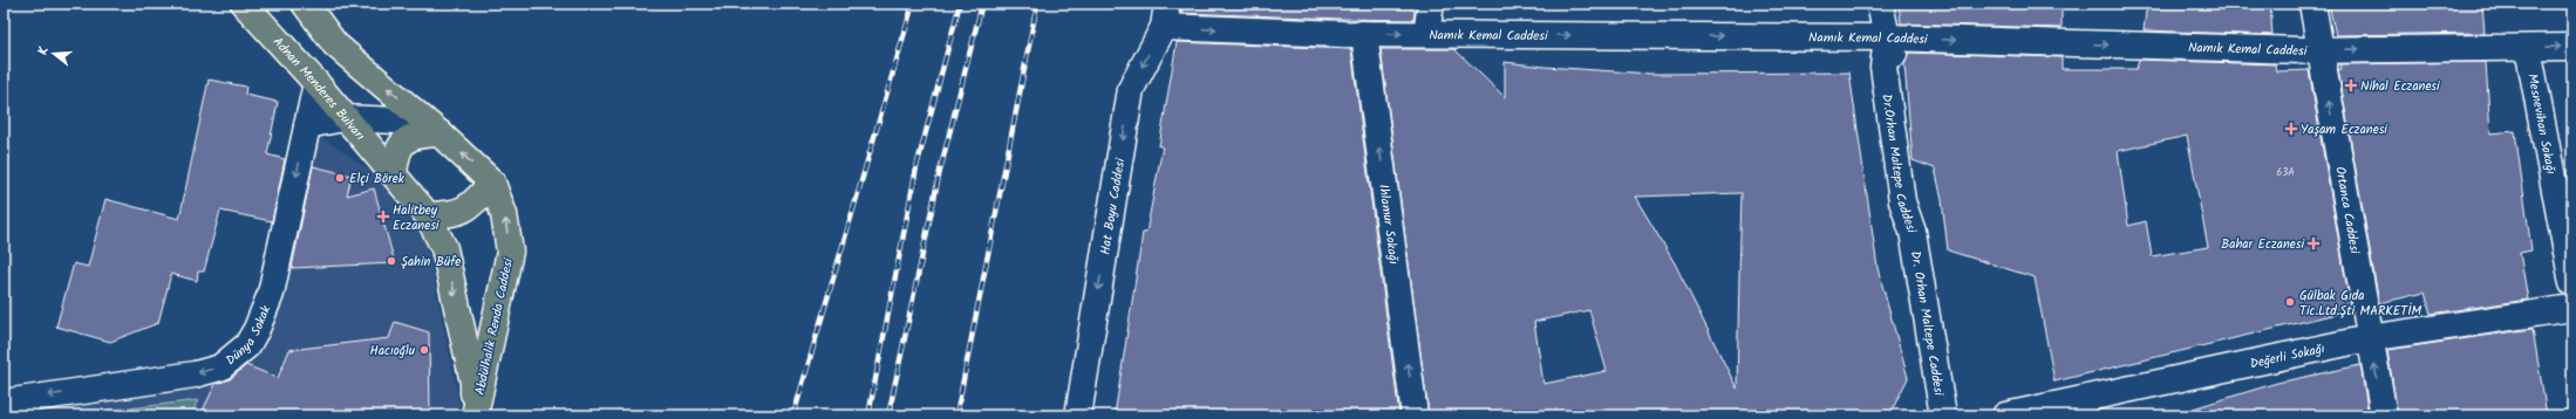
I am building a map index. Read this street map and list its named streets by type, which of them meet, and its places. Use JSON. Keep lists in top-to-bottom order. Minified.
{"streets":{"main road":["Adnan Menderes Bulvarı","Abdülhalik Renda Caddesi"],"street":["Namık Kemal Caddesi","Mesnevihan Sokağı","Dr.Orhan Maltepe Caddesi","Hat Boyu Caddesi","Ortanca Caddesi","Ihlamur Sokağı","Dr. Orhan Maltepe Caddesi","Dünya Sokak","Değerli Sokağı"]},"crossings":[["Namık Kemal Caddesi","Mesnevihan Sokağı"],["Namık Kemal Caddesi","Dr.Orhan Maltepe Caddesi"],["Namık Kemal Caddesi","Hat Boyu Caddesi"],["Namık Kemal Caddesi","Ortanca Caddesi"],["Namık Kemal Caddesi","Ihlamur Sokağı"],["Adnan Menderes Bulvarı","Abdülhalik Renda Caddesi"],["Adnan Menderes Bulvarı","Dünya Sokak"],["Dr.Orhan Maltepe Caddesi","Dr. Orhan Maltepe Caddesi"],["Ortanca Caddesi","Değerli Sokağı"]],"one_way":["Namık Kemal Caddesi","Hat Boyu Caddesi","Ortanca Caddesi","Ihlamur Sokağı","Dünya Sokak"],"places":{"health":["Nihal Eczanesi","Yaşam Eczanesi","Halitbey Eczanesi","Bahar Eczanesi"],"other":["Elçi Börek","Şahin Büfe","Gülbak Gıda Tic.Ltd.Şti MARKETİM","Hacıoğlu"]},"house_numbers":["63A"],"north":"left"}
